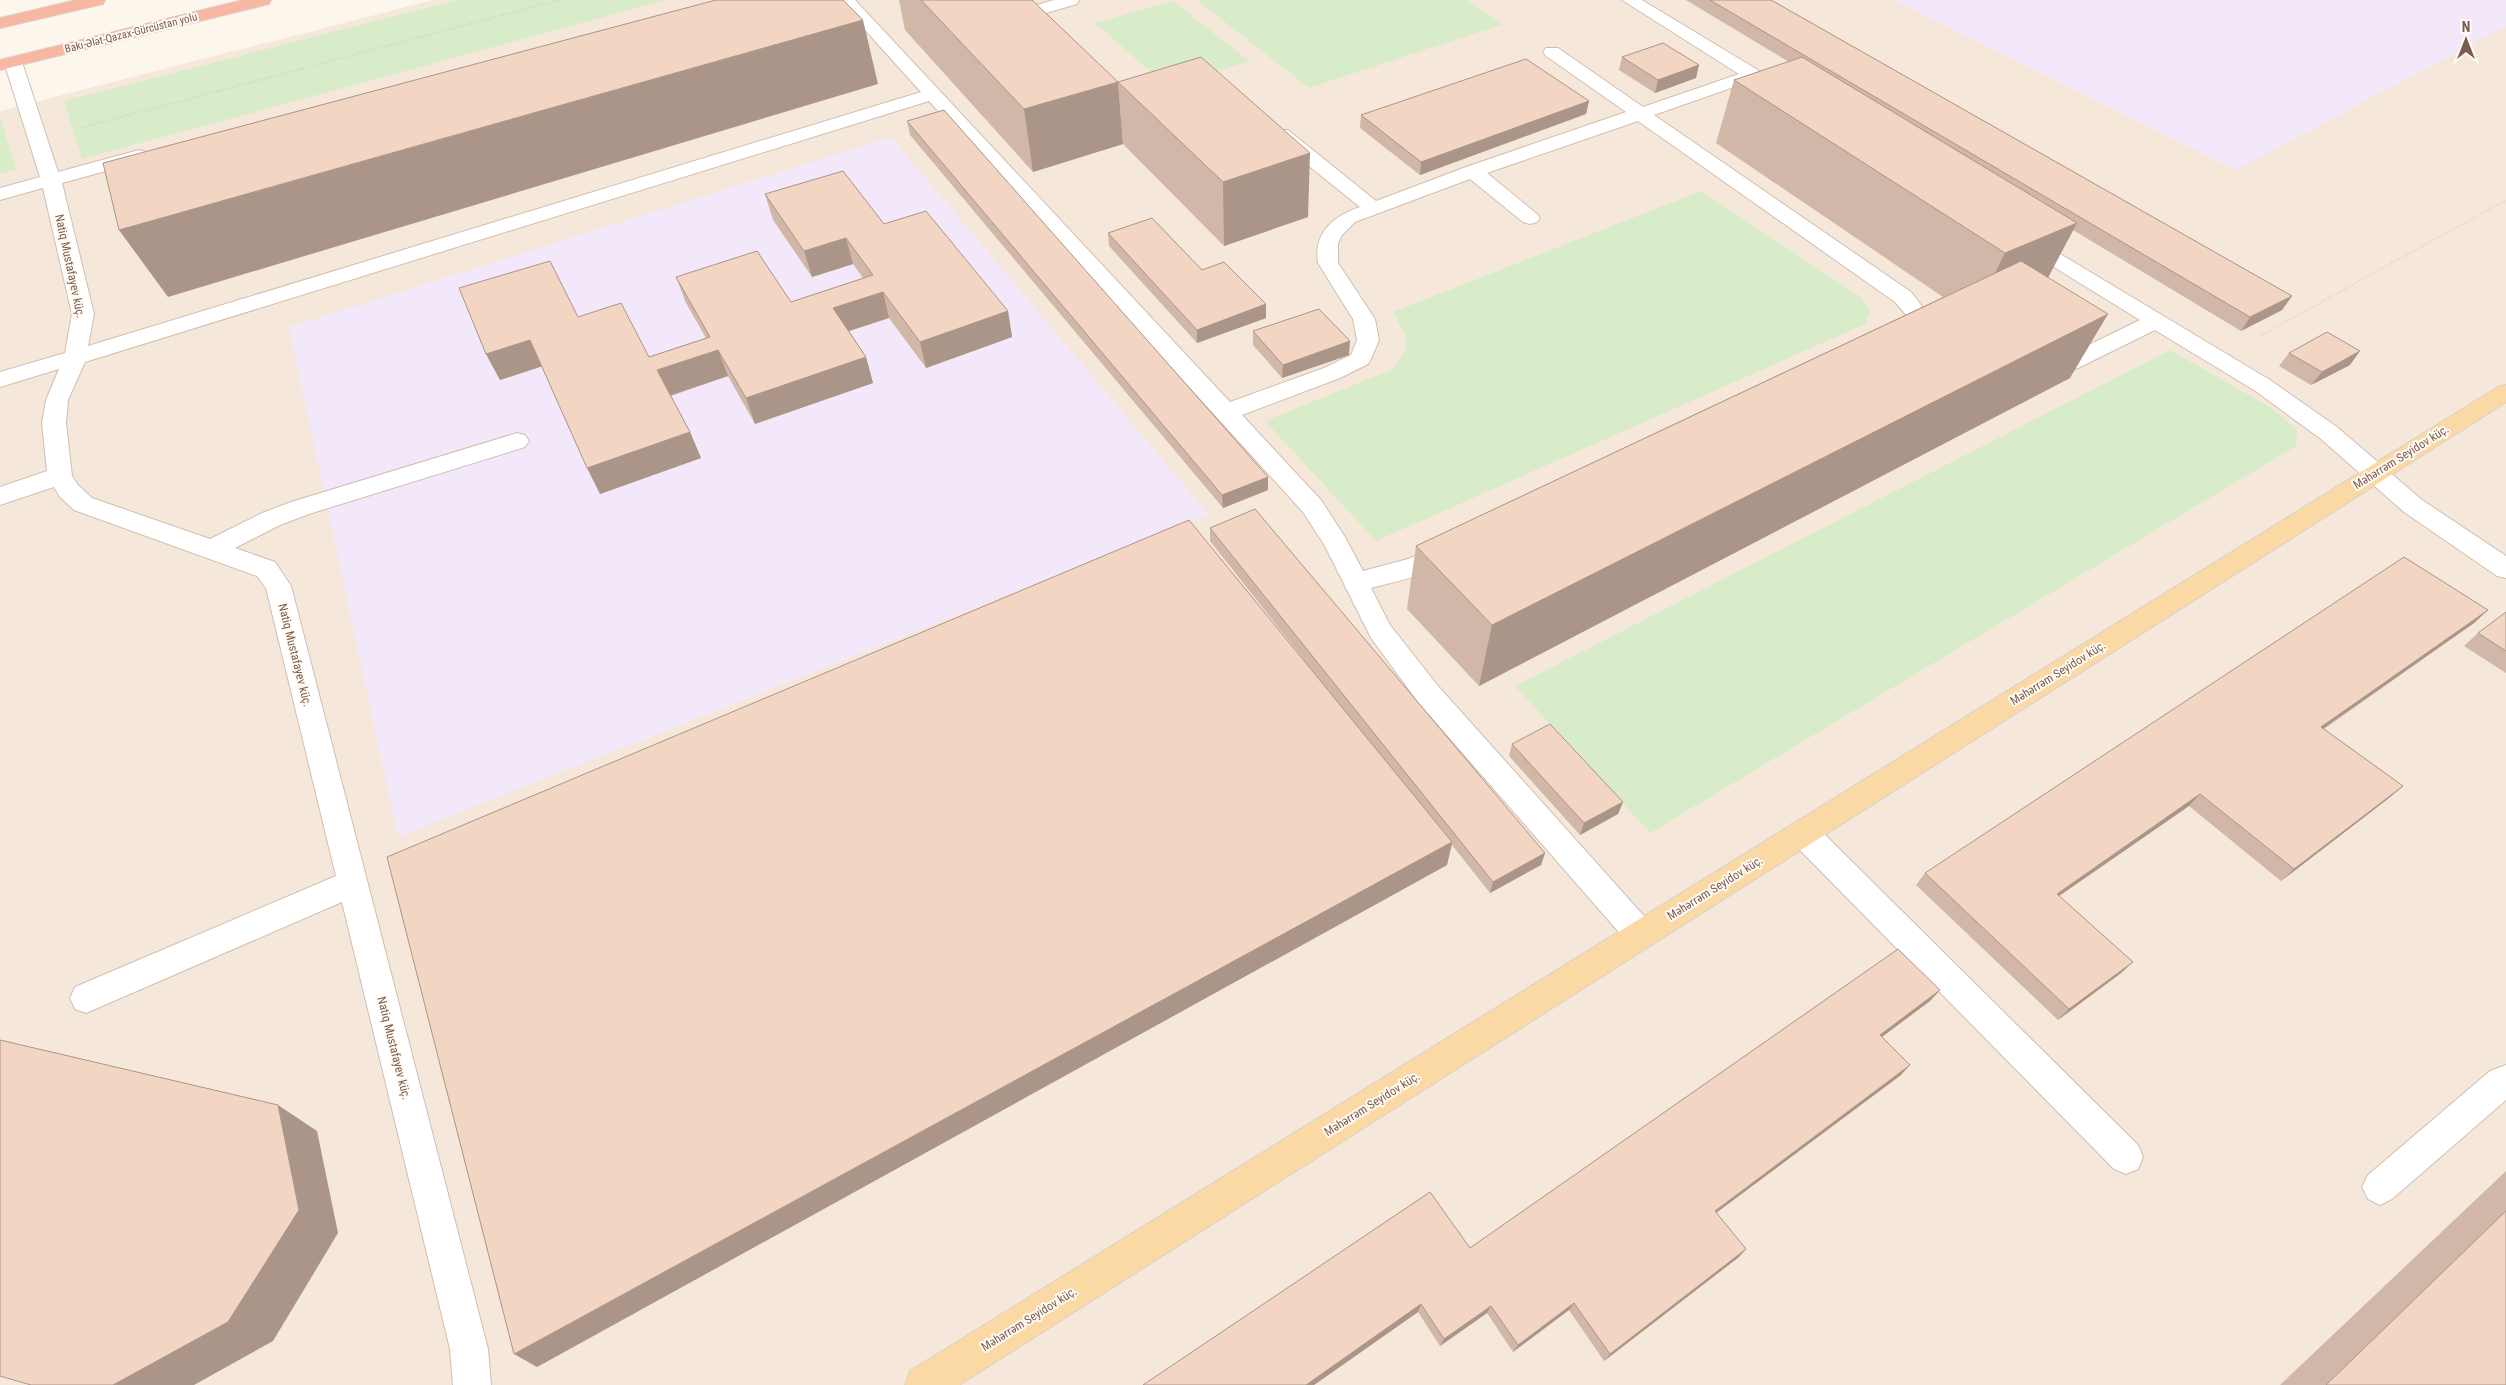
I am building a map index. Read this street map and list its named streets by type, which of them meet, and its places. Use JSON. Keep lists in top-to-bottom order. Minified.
{"streets":{"highway":["Bakı-Ələt-Qazax-Gürcüstan yolu"],"main road":["Məhərrəm Seyidov küç."],"street":["Natiq Mustafayev küç."]},"crossings":[["Bakı-Ələt-Qazax-Gürcüstan yolu","Natiq Mustafayev küç."]],"north":"top"}
